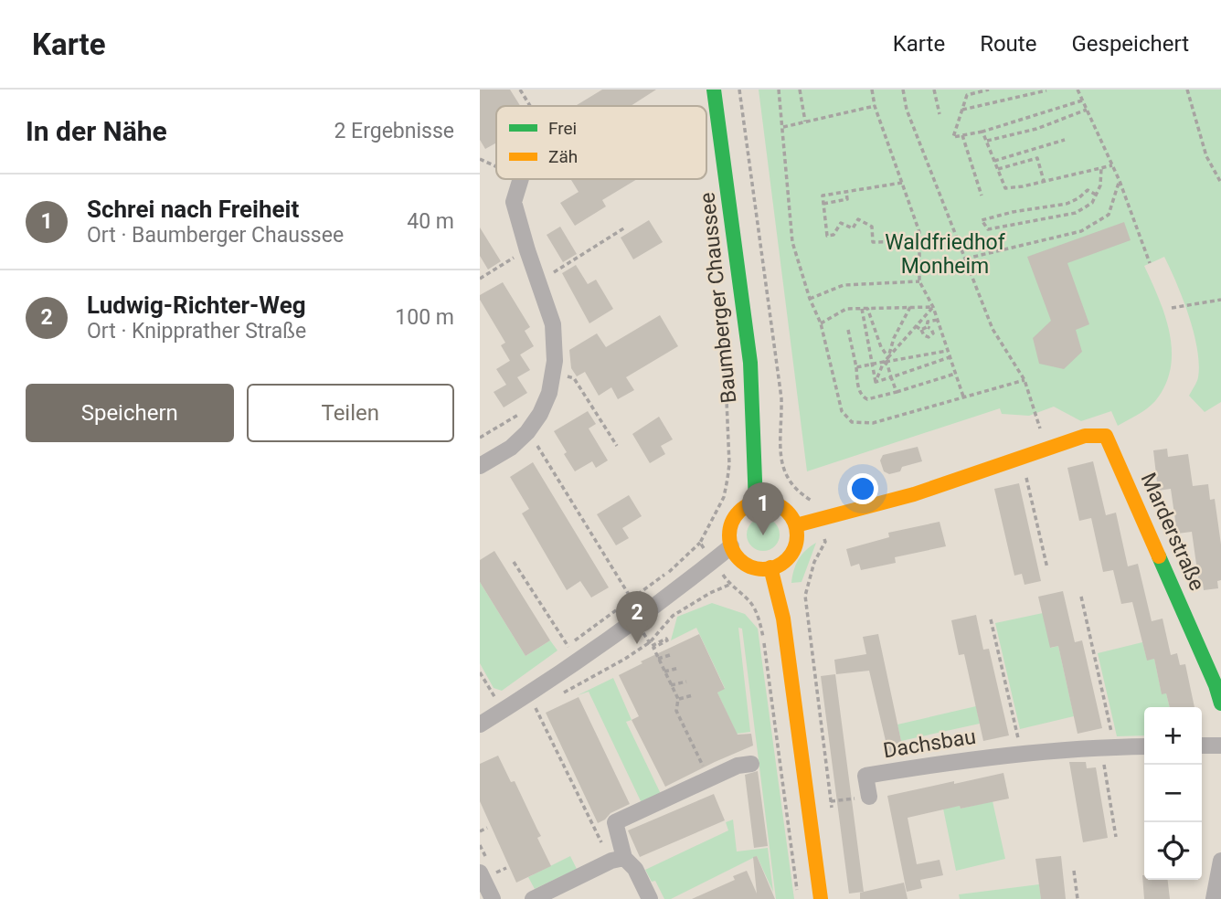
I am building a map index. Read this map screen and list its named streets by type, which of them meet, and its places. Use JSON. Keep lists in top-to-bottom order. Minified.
{"streets":{"street":["Baumberger Chaussee","Marderstraße","Dachsbau"]},"parks":["Waldfriedhof Monheim"],"legend":["Frei","Zäh"],"page":{"header":"Karte","nav":["Karte","Route","Gespeichert"],"heading":["In der Nähe","2 Ergebnisse"],"list":[{"mark":"1","name":"Schrei nach Freiheit","note":"Ort · Baumberger Chaussee","value":"40 m"},{"mark":"2","name":"Ludwig-Richter-Weg","note":"Ort · Knipprather Straße","value":"100 m"}],"buttons":["Speichern","Teilen"],"pins":["1","2"],"map_buttons":["+","−"]}}
